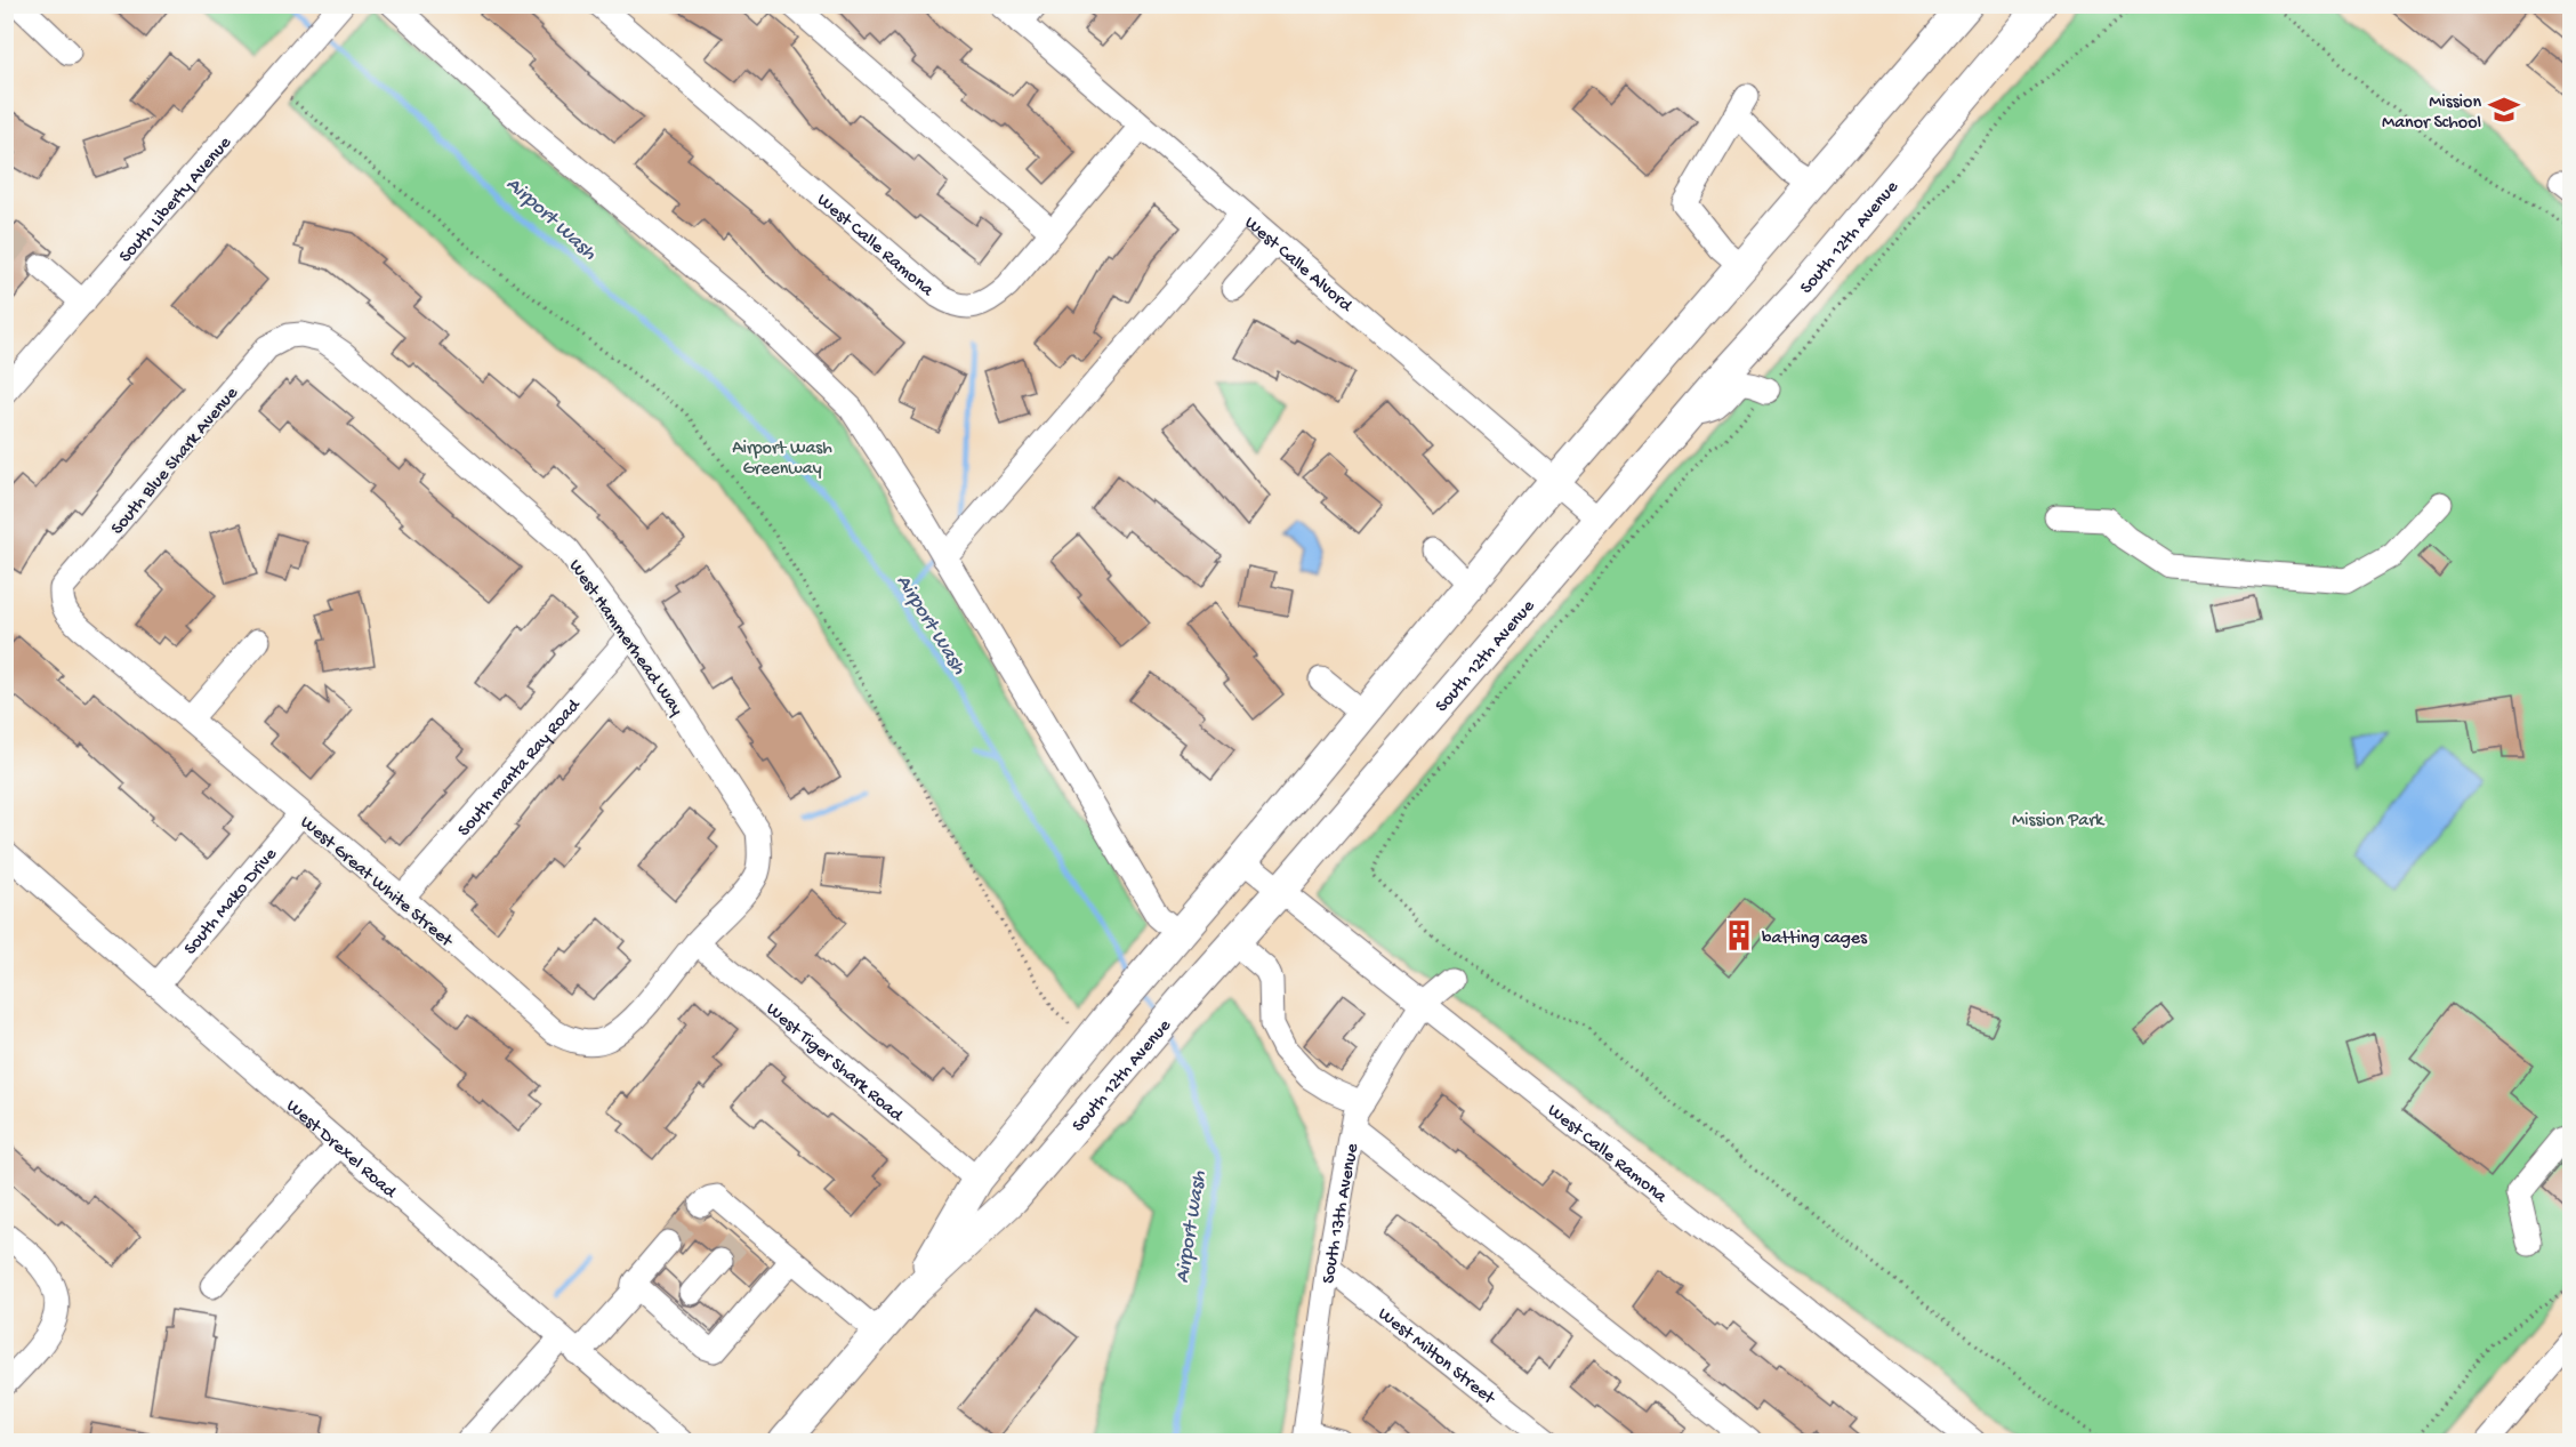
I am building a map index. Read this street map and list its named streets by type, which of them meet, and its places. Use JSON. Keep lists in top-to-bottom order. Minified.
{"streets":{"main road":["South 12th Avenue"],"street":["South Liberty Avenue","West Calle Ramona","West Calle Alvord","South Blue Shark Avenue","West Hammerhead Way","South manta Ray Road","West Great White Street","South Mako Drive","West Tiger Shark Road","West Drexel Road","South 13th Avenue","West Milton Street"]},"crossings":[["South 12th Avenue","West Calle Ramona"],["South 12th Avenue","West Calle Alvord"],["South 12th Avenue","West Tiger Shark Road"],["West Calle Ramona","West Calle Alvord"],["West Calle Ramona","South 13th Avenue"],["South Blue Shark Avenue","West Hammerhead Way"],["South Blue Shark Avenue","West Great White Street"],["West Hammerhead Way","South manta Ray Road"],["West Hammerhead Way","West Great White Street"],["West Hammerhead Way","West Tiger Shark Road"],["South manta Ray Road","West Great White Street"],["West Great White Street","South Mako Drive"],["West Great White Street","West Tiger Shark Road"],["South Mako Drive","West Drexel Road"],["South 13th Avenue","West Milton Street"]],"water":["Airport Wash"],"parks":["Airport Wash Greenway","Mission Park"],"places":{"school or university":["Mission Manor School"],"building":["batting cages"]}}
